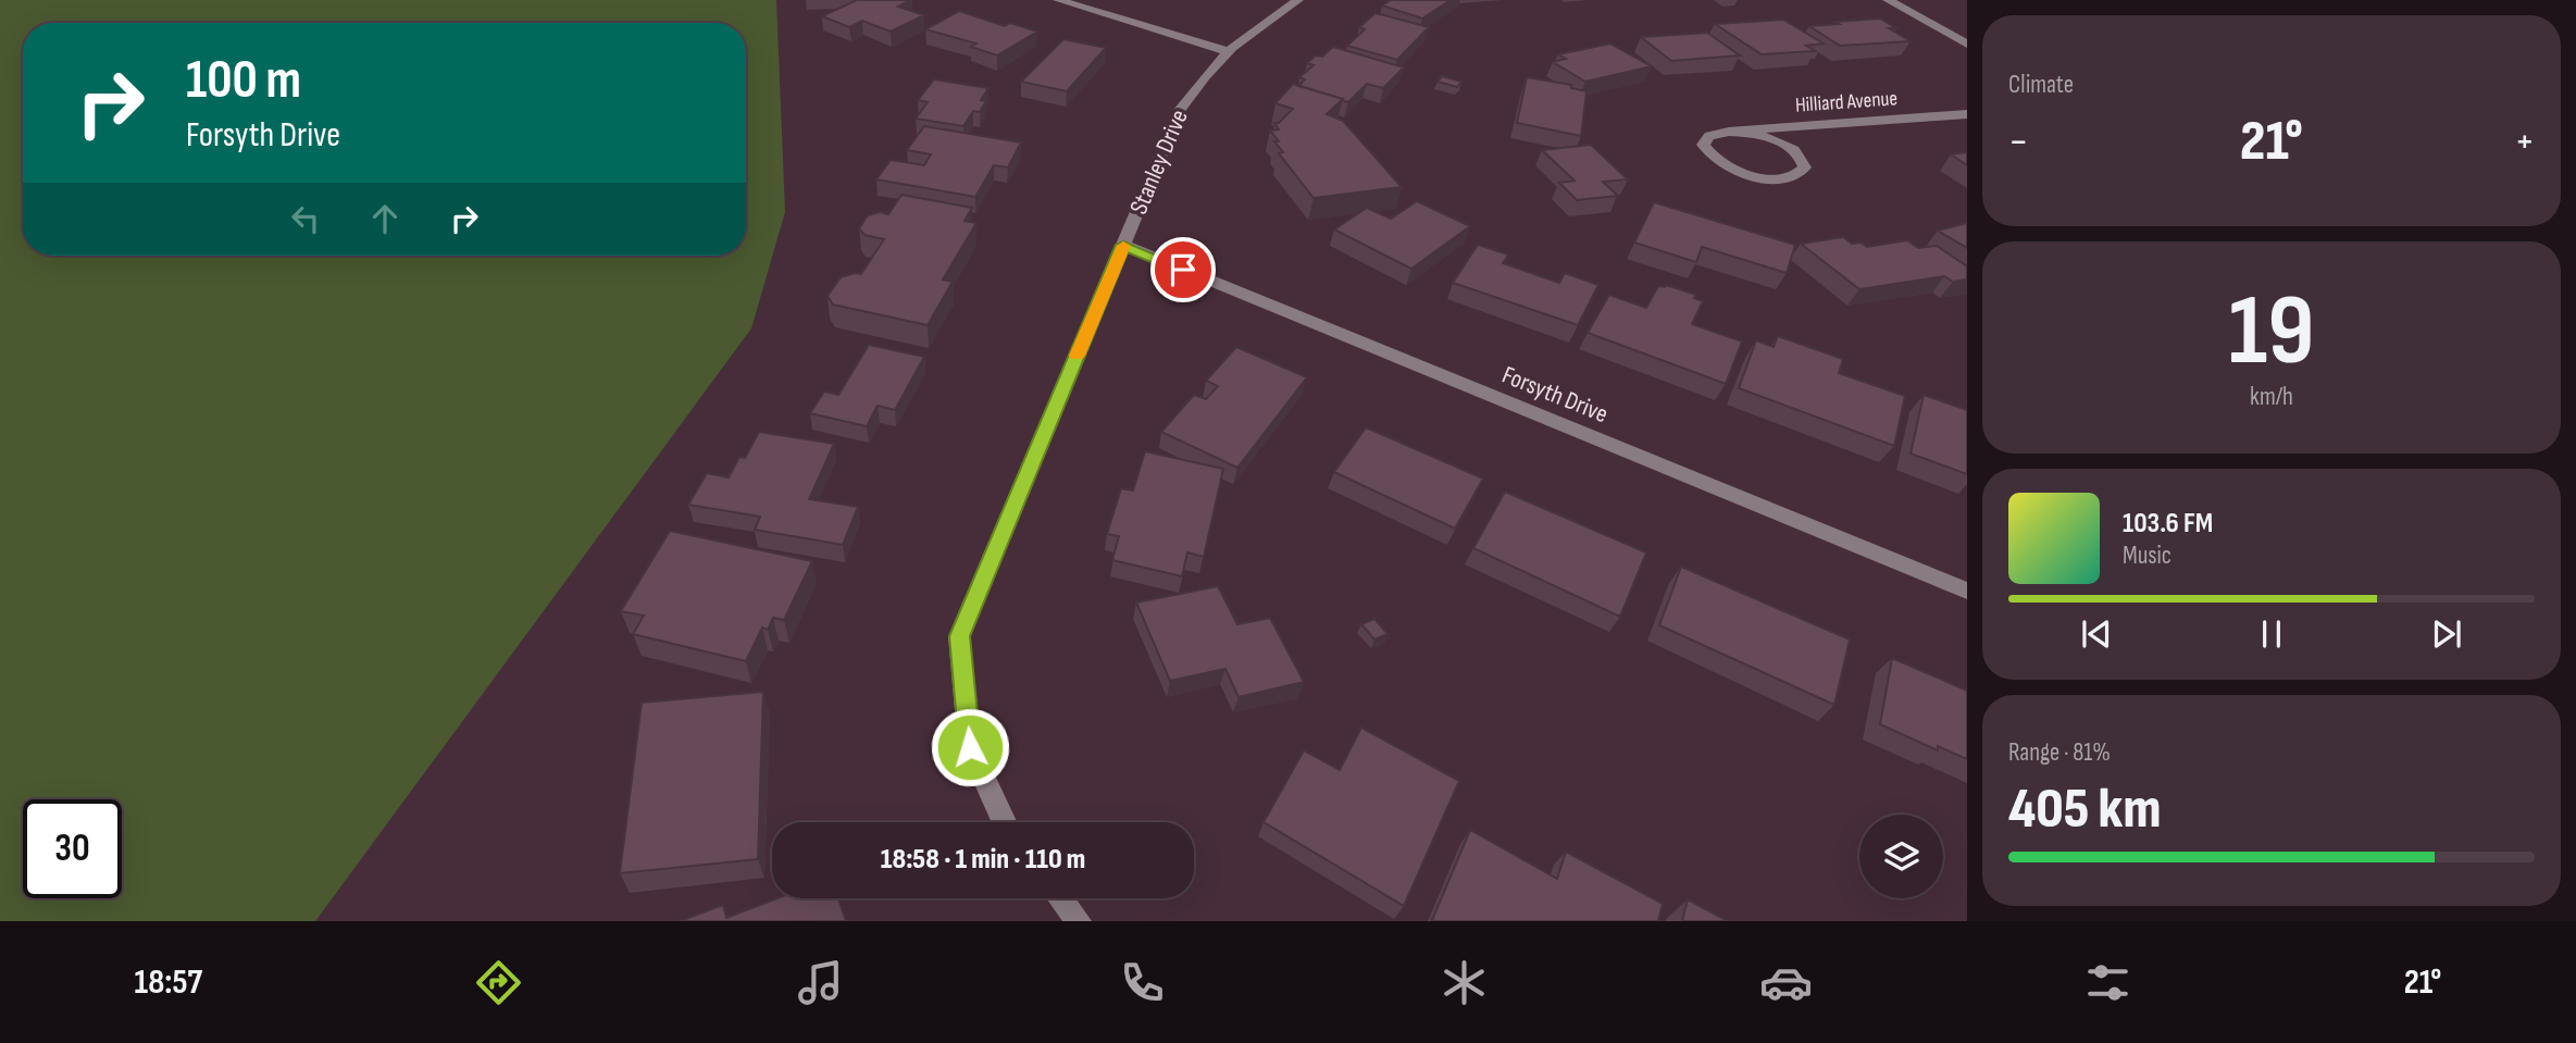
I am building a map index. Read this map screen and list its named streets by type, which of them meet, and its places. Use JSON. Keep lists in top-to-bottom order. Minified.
{"streets":{"street":["Hilliard Avenue","Stanley Drive","Forsyth Drive"]},"crossings":[["Stanley Drive","Forsyth Drive"]],"page":{"tile":["Climate",["19","km/h"],["Range · 81%","405 km"]],"turn":["100 m","Forsyth Drive"],"heat":["−","21°","+"],"song":["103.6 FM","Music"],"limit":"30","trip":"18:58 · 1 min · 110 m","tabs":["18:57","21°"]}}
